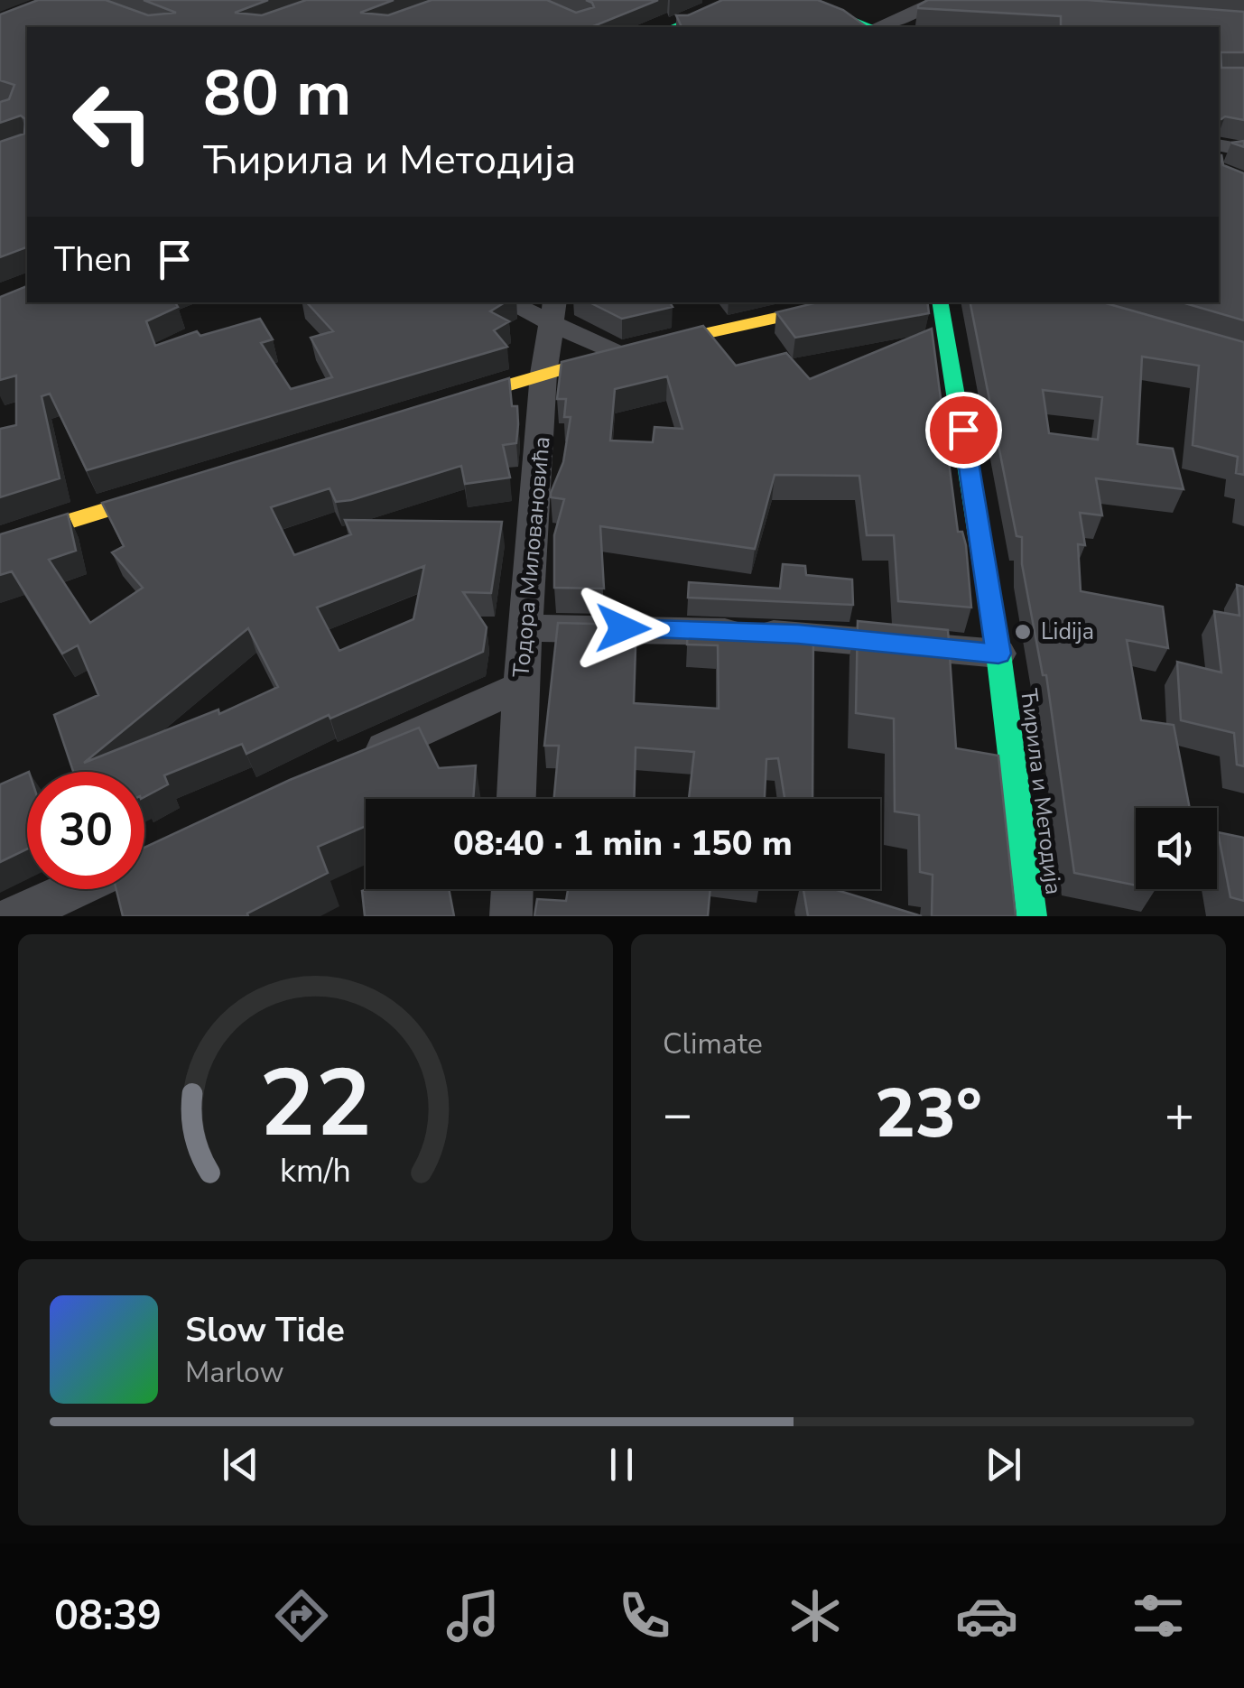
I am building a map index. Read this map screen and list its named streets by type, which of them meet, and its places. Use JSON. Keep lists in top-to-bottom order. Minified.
{"streets":{"street":["Тодора Миловановића","Ћирила и Методија"]},"places":["Lidija"],"page":{"turn":["80 m","Ћирила и Методија"],"then":"Then","limit":"30","trip":"08:40 · 1 min · 150 m","tile":"Climate","heat":["−","23°","+"],"song":["Slow Tide","Marlow"],"tabs":"08:39","gauge":["22","km/h"]}}
